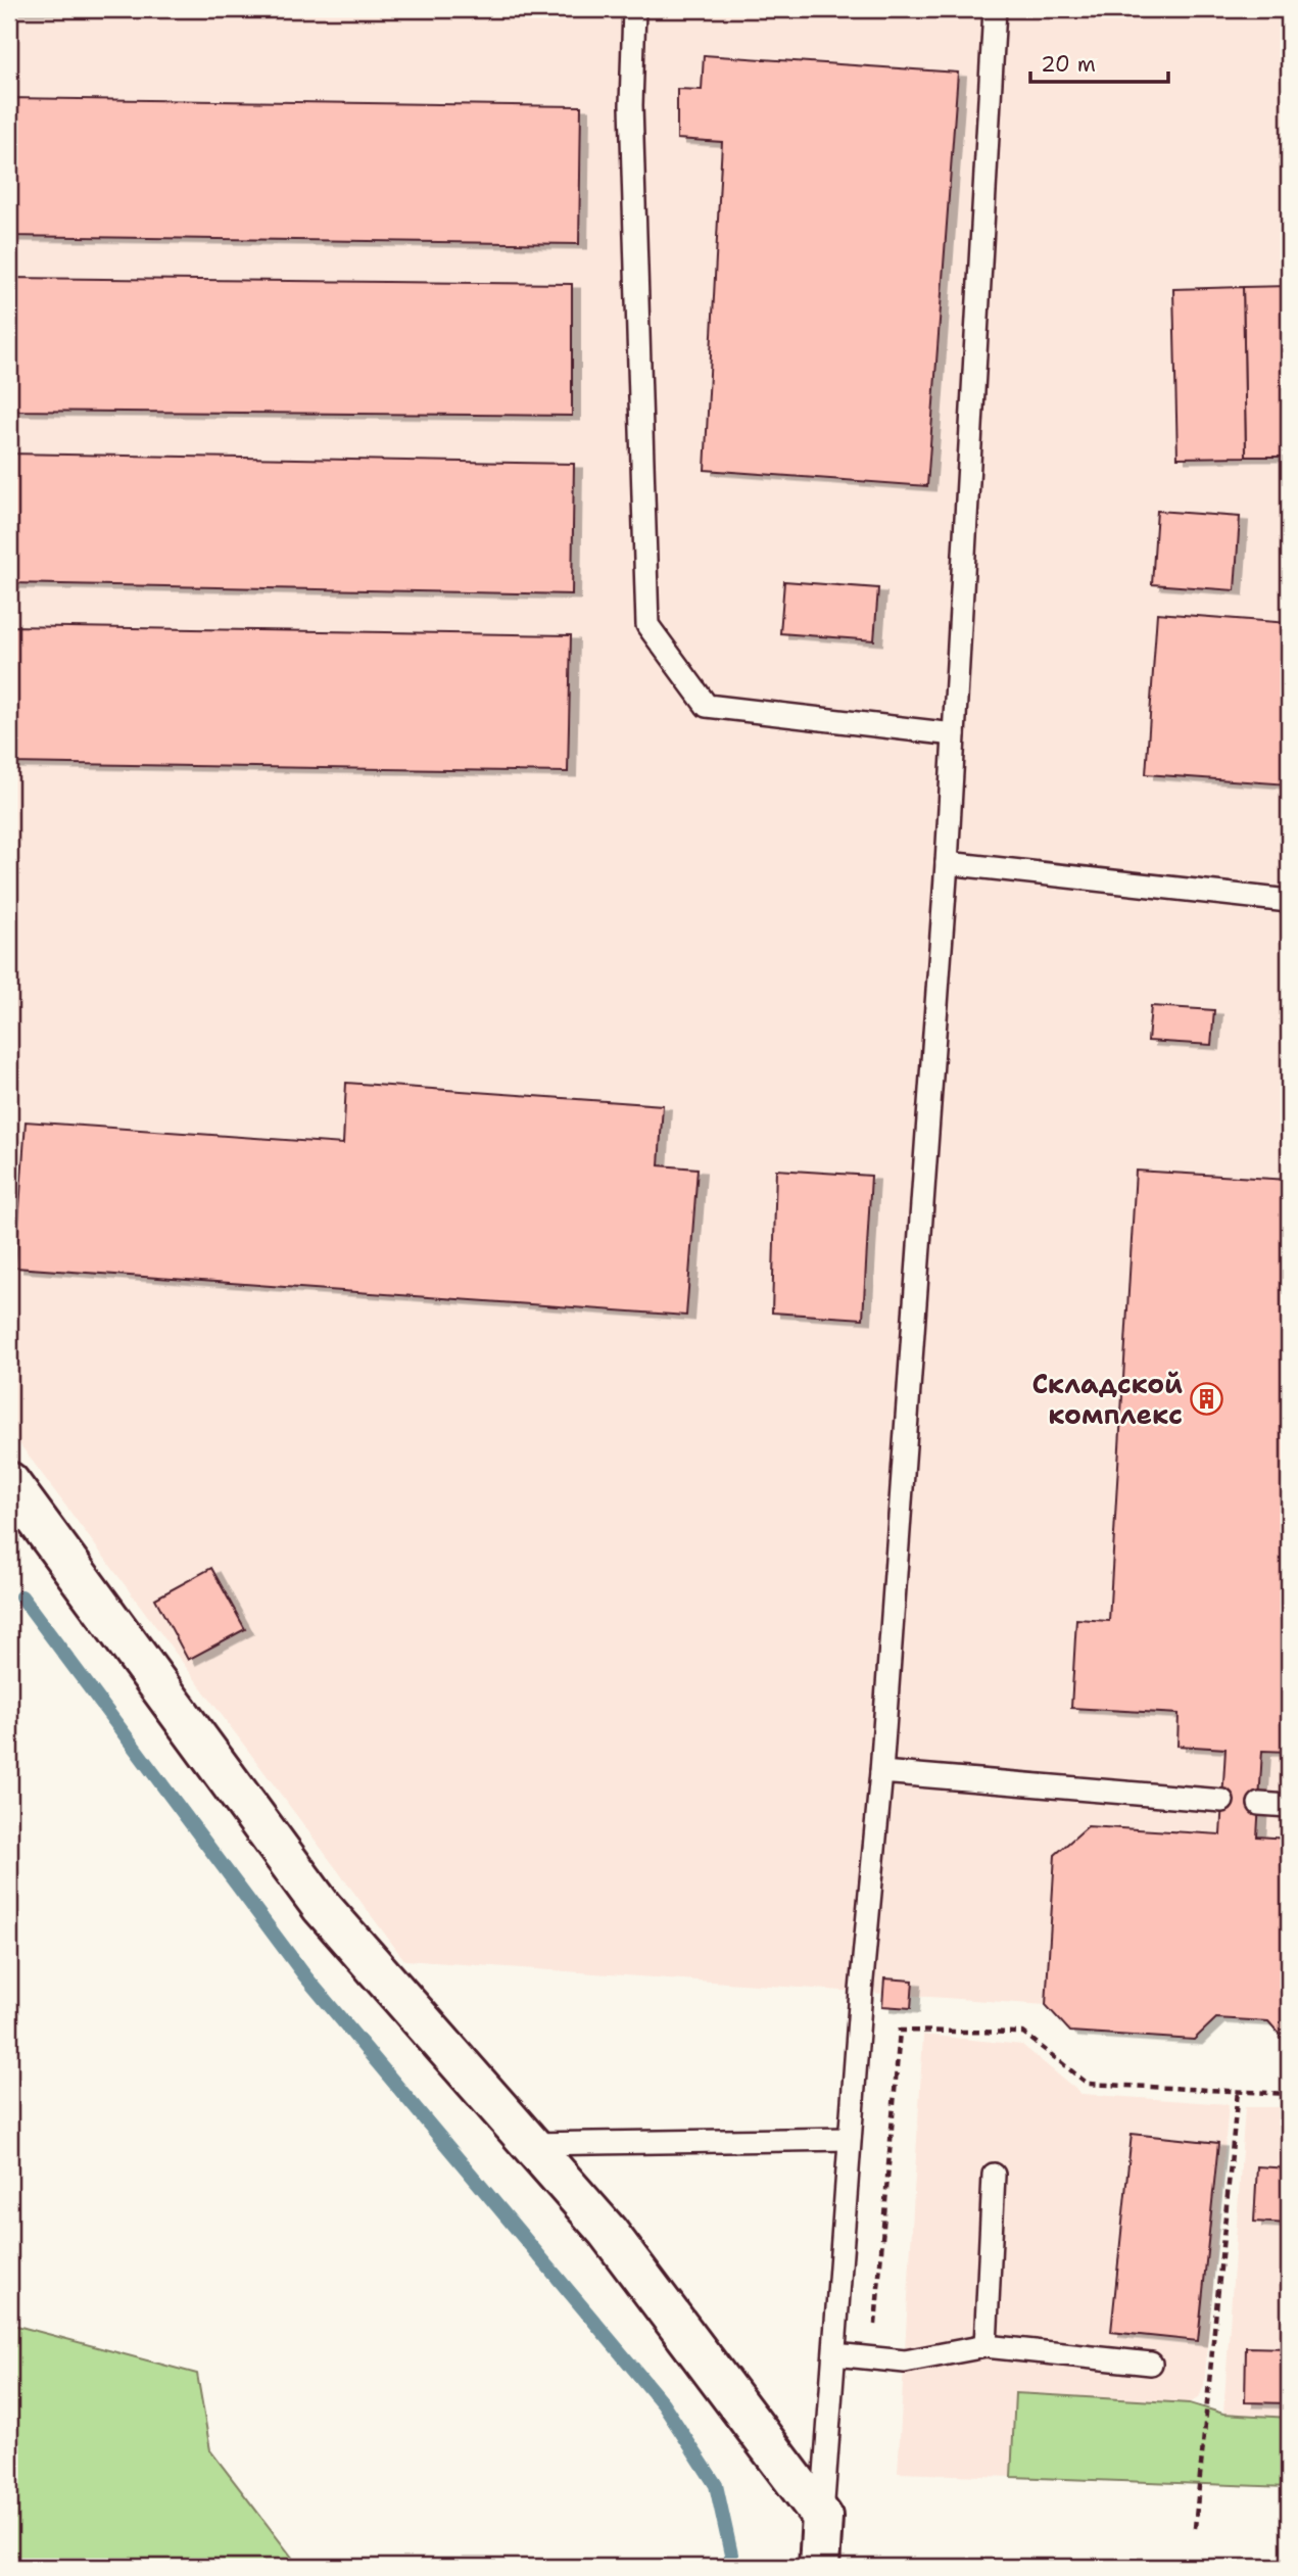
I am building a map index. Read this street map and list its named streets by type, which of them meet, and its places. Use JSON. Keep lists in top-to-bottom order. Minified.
{"places":{"building":["Складской комплекс"]},"scale_bar":"20 m"}
